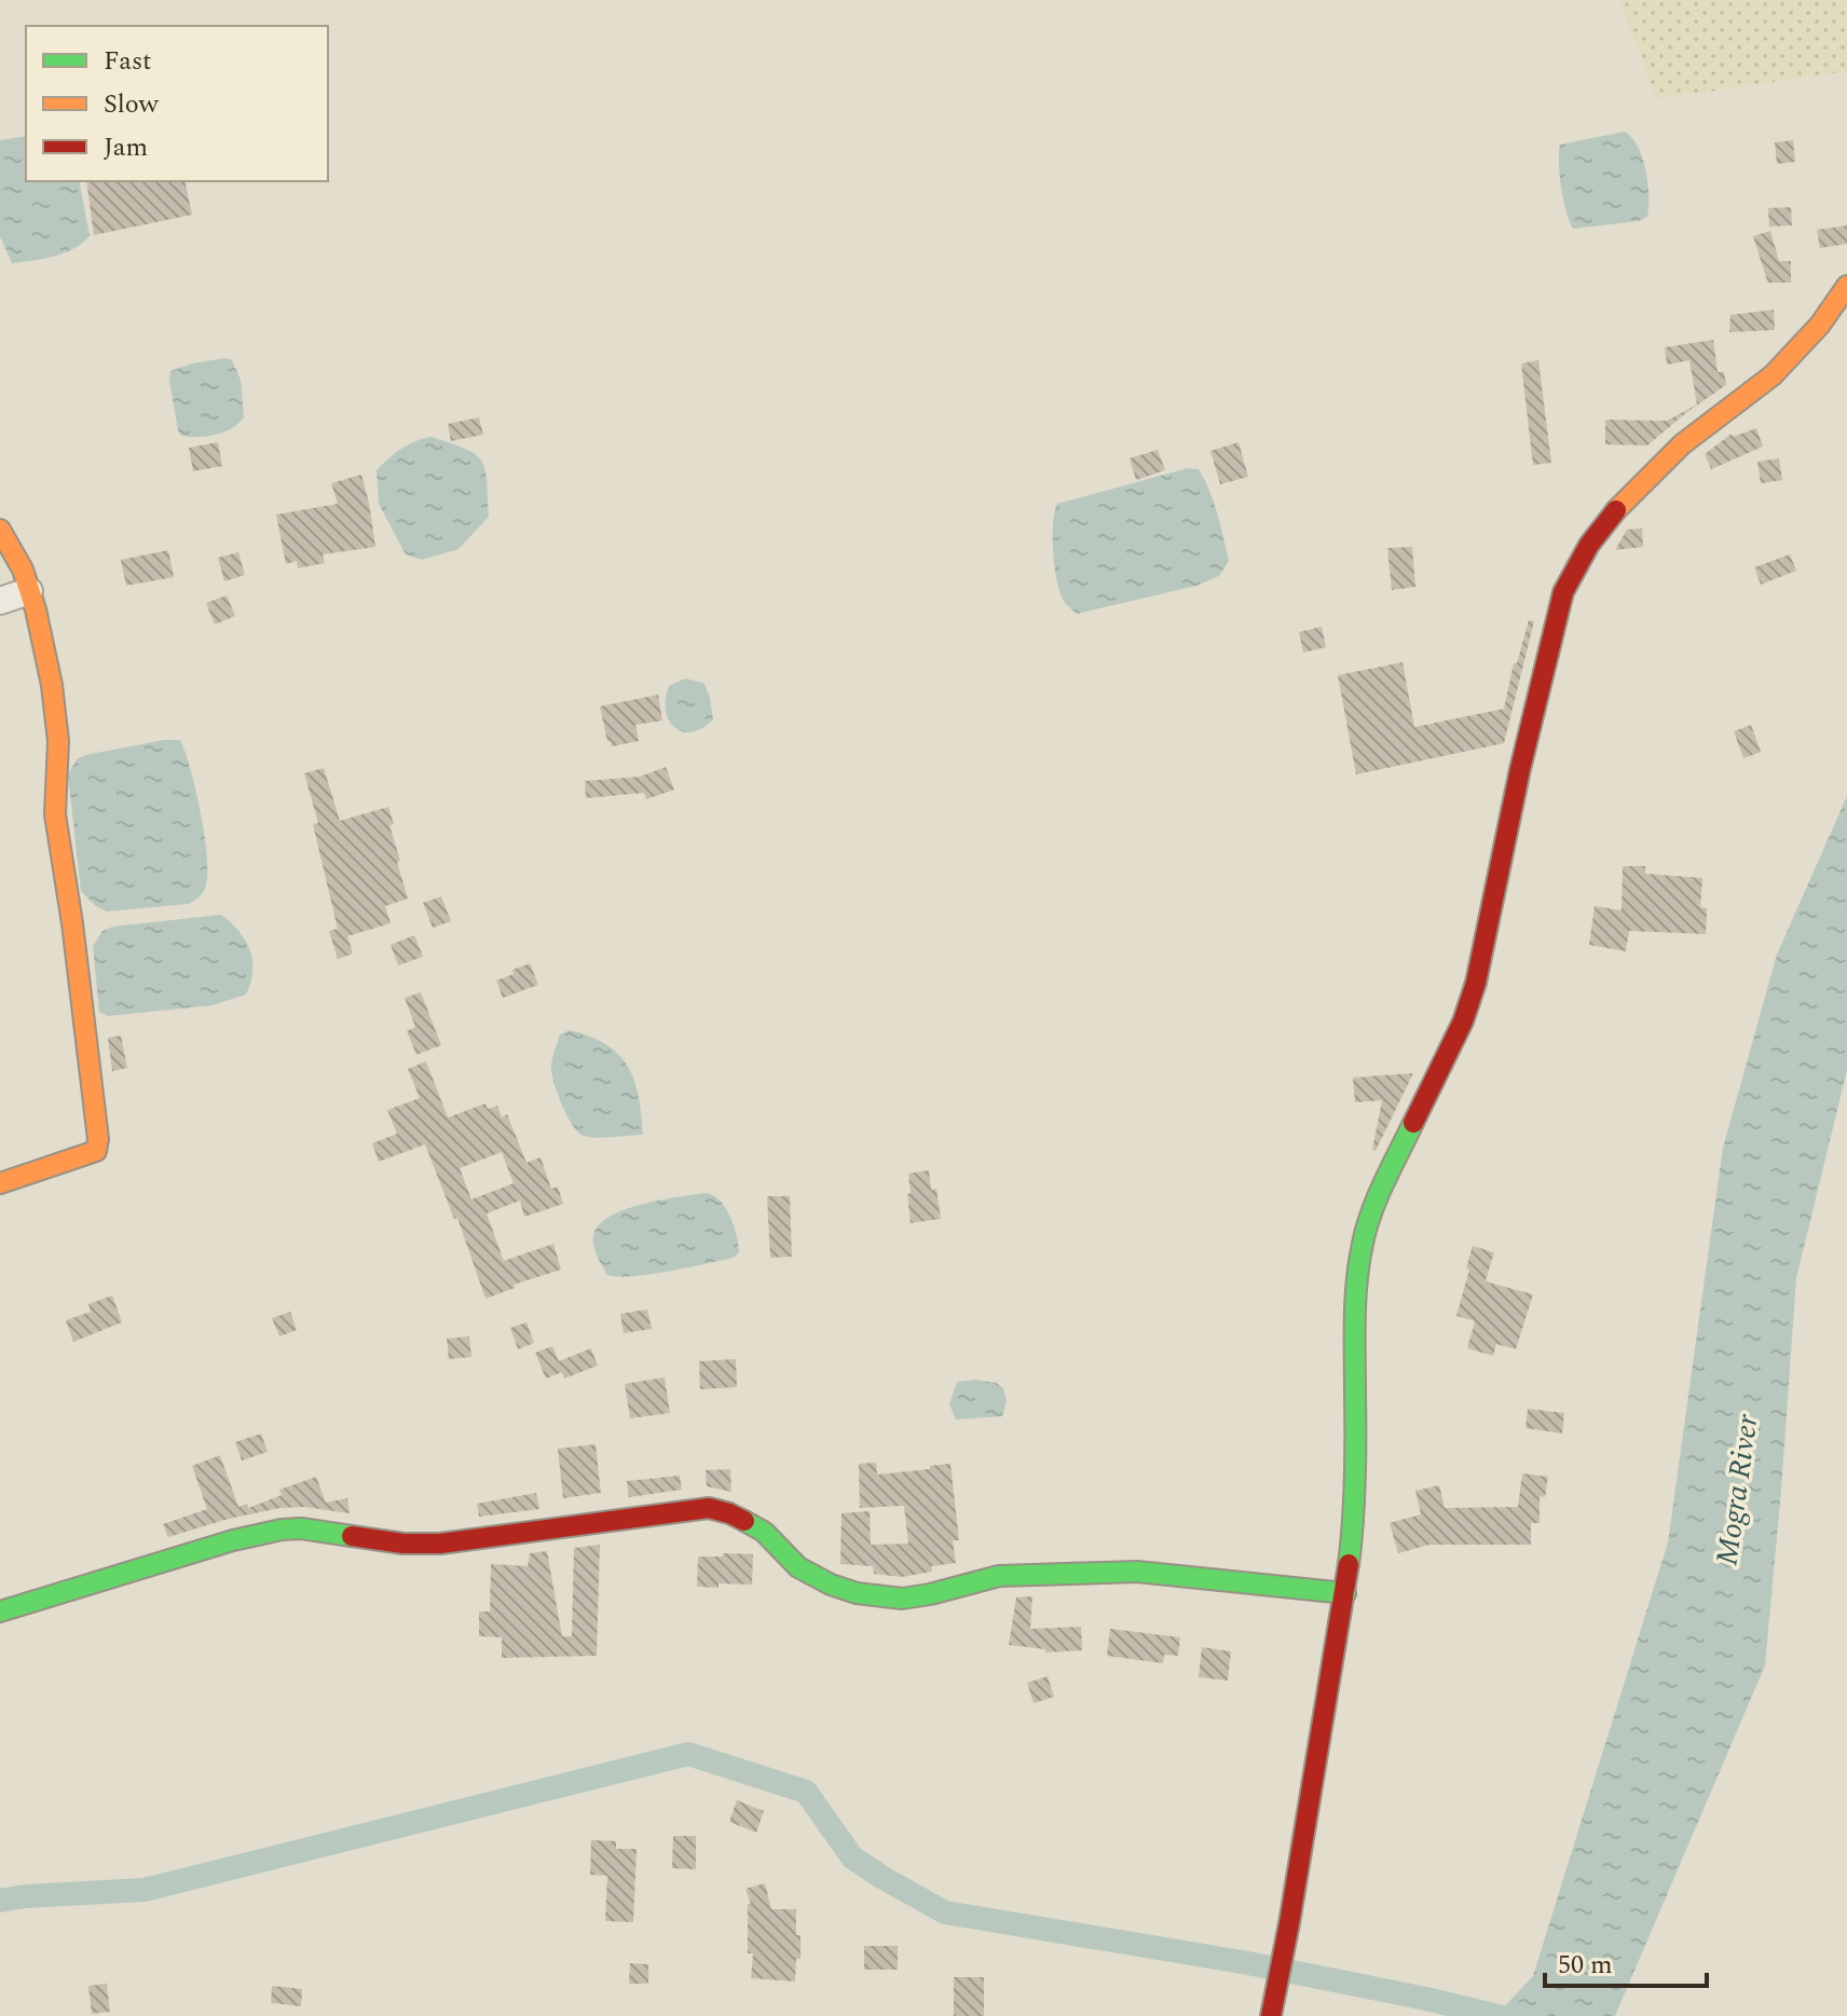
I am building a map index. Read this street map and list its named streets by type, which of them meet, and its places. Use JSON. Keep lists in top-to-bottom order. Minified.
{"water":["Mogra River"],"legend":["Fast","Slow","Jam"],"scale_bar":"50 m"}
